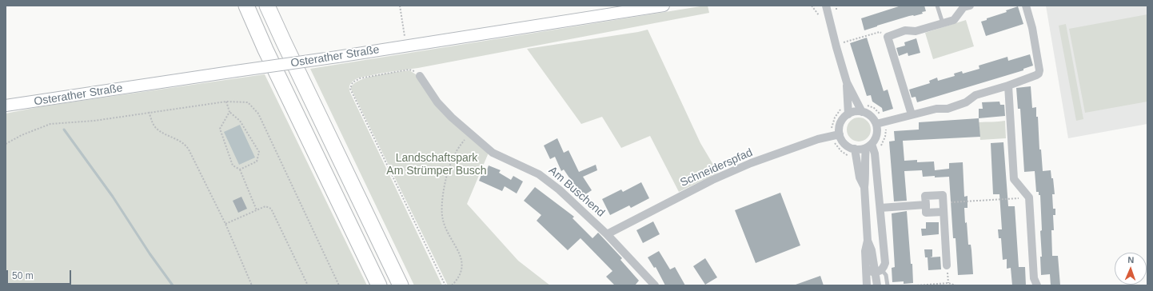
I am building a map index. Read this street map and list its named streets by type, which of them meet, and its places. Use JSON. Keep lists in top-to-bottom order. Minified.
{"streets":{"main road":["Osterather Straße"],"street":["Schneiderspfad","Am Buschend"]},"crossings":[["Schneiderspfad","Am Buschend"]],"parks":["Landschaftspark Am Strümper Busch"],"scale_bar":"50 m","north":"top"}
